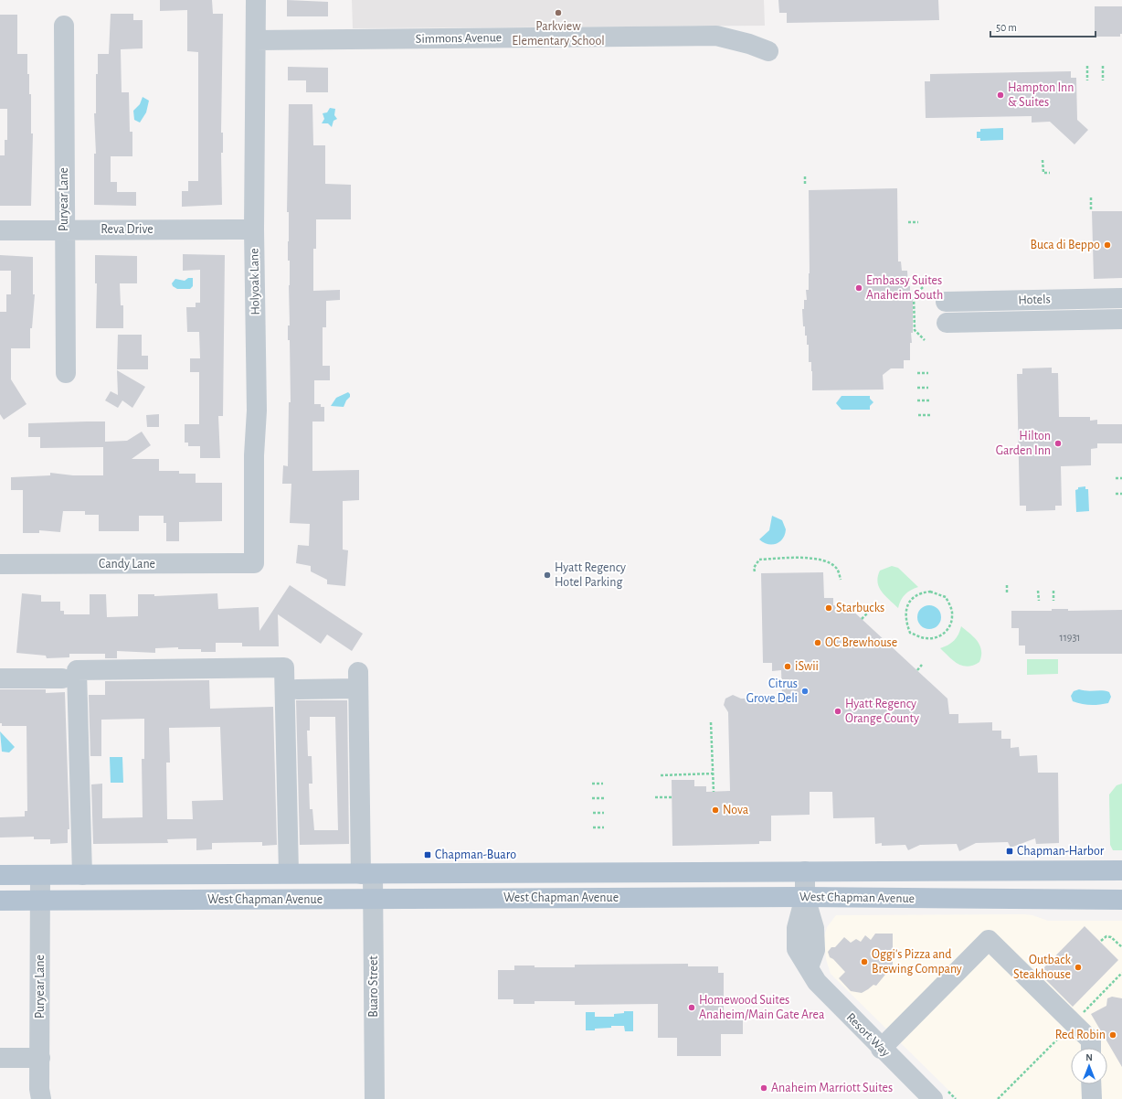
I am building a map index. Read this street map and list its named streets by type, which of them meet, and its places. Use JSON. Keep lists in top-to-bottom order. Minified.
{"streets":{"main road":["West Chapman Avenue"],"street":["Simmons Avenue","Puryear Lane","Reva Drive","Holyoak Lane","Hotels","Candy Lane","Buaro Street","Resort Way"]},"crossings":[["Simmons Avenue","Holyoak Lane"],["Puryear Lane","Reva Drive"],["Puryear Lane","West Chapman Avenue"],["Reva Drive","Holyoak Lane"],["Holyoak Lane","Candy Lane"],["West Chapman Avenue","Buaro Street"],["West Chapman Avenue","Resort Way"]],"places":{"other":["Parkview Elementary School","Hampton Inn & Suites","Buca di Beppo","Embassy Suites Anaheim South","Hilton Garden Inn","Hyatt Regency Hotel Parking","Starbucks","OC Brewhouse","iSwii","Citrus Grove Deli","Hyatt Regency Orange County","Nova","Oggi's Pizza and Brewing Company","Outback Steakhouse","Homewood Suites Anaheim/Main Gate Area","Red Robin","Anaheim Marriott Suites"],"transit":["Chapman-Harbor","Chapman-Buaro"]},"house_numbers":["11931"],"scale_bar":"50 m","north":"top"}
